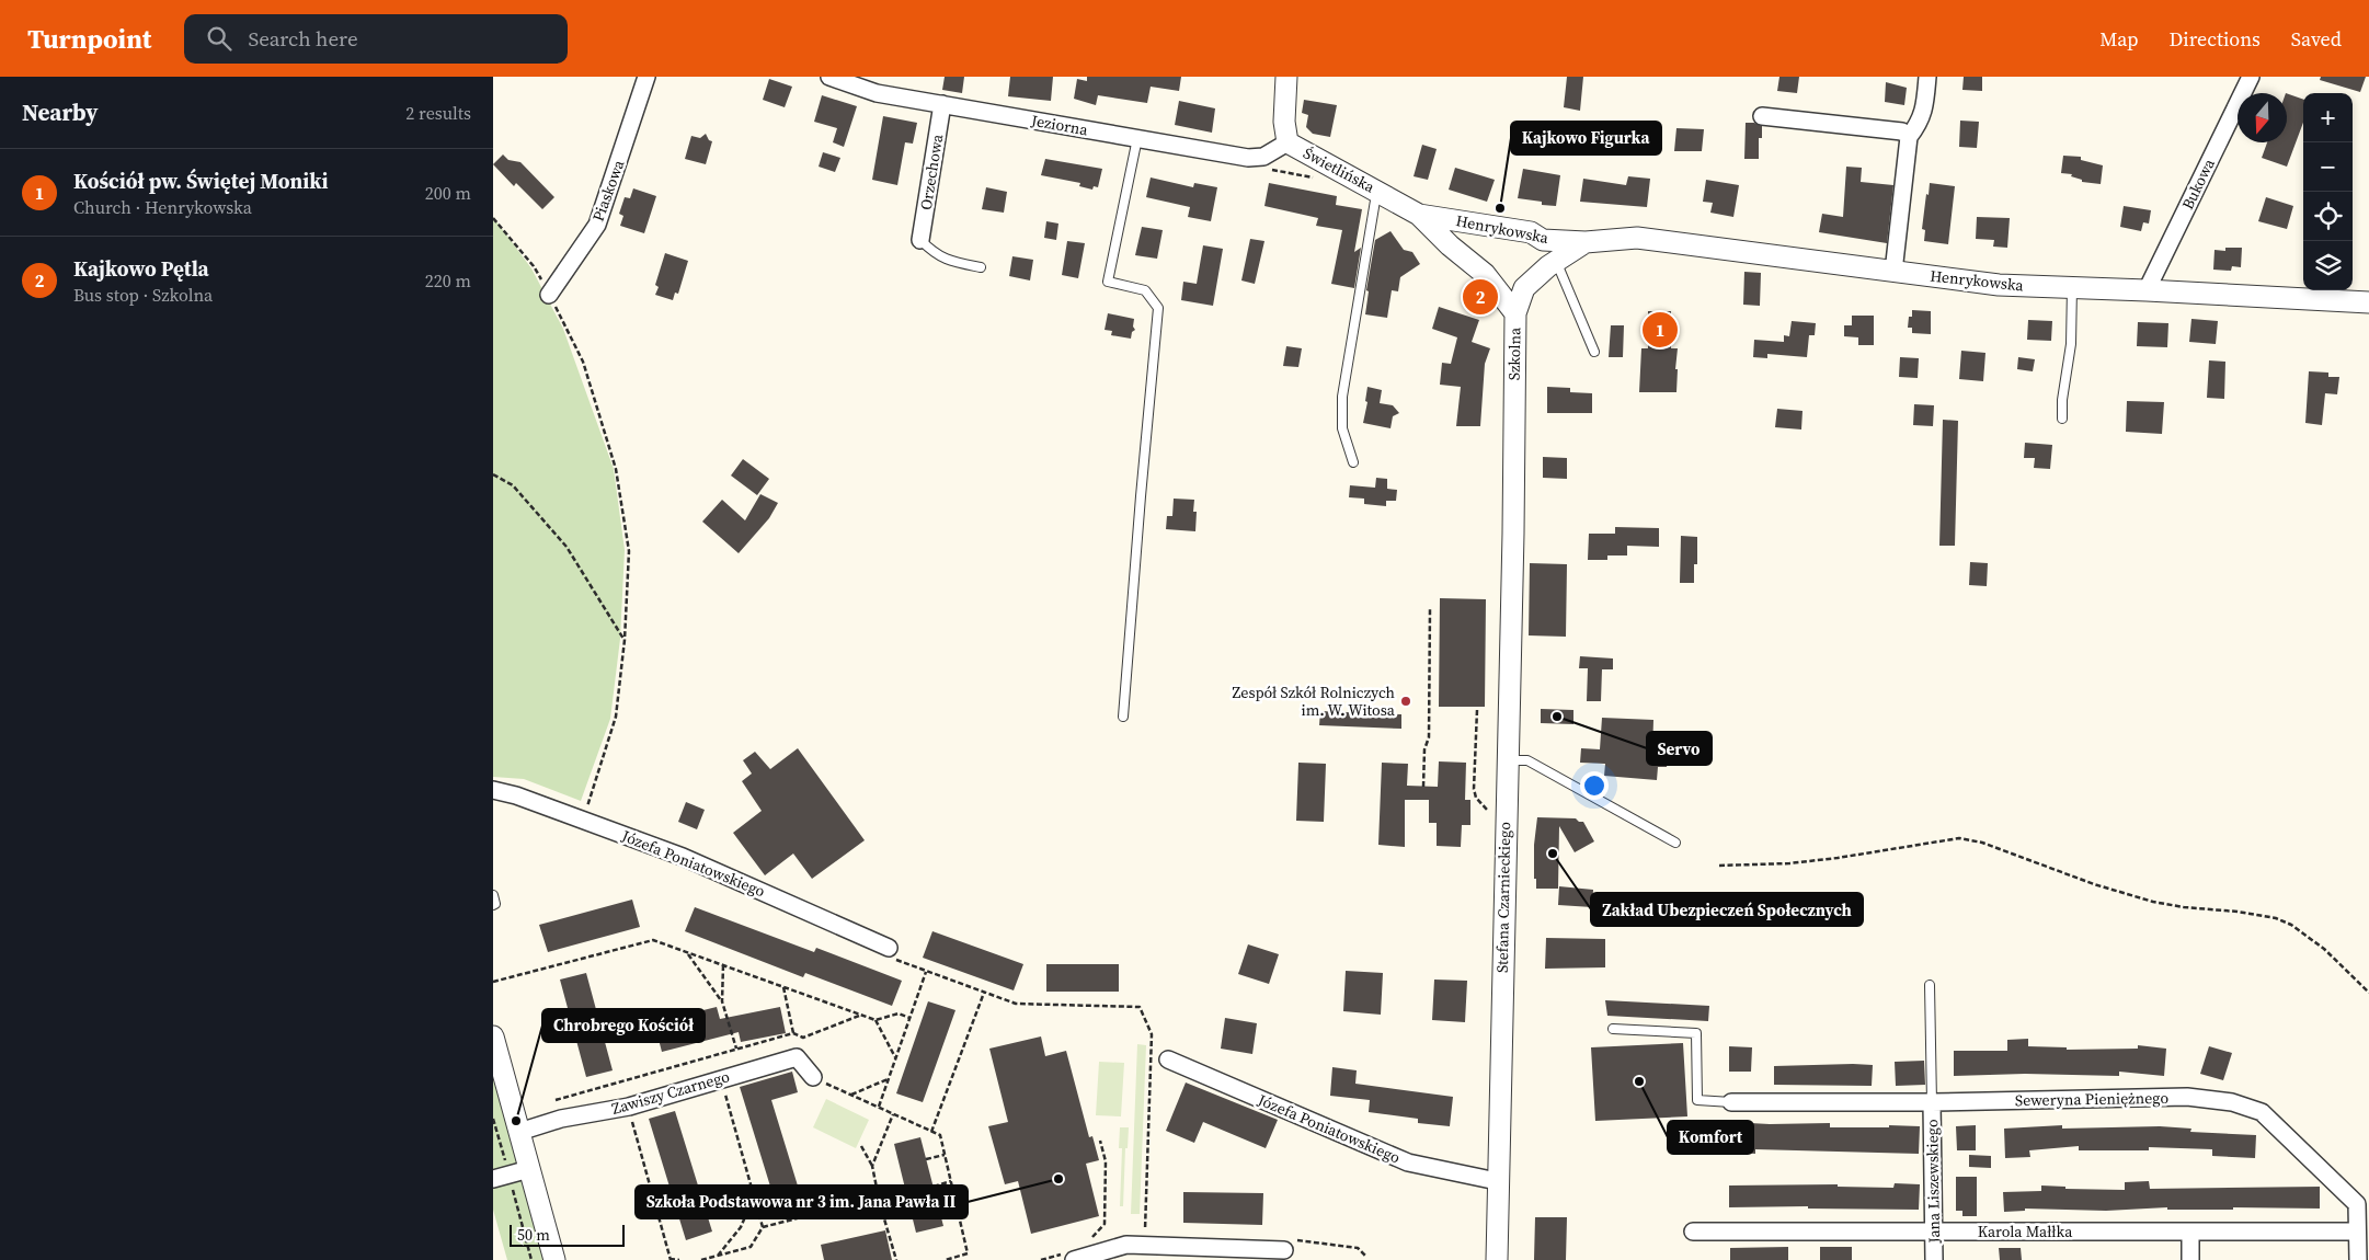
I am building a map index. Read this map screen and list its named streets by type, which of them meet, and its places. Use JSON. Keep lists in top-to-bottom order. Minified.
{"streets":{"street":["Jeziorna","Świetlińska","Orzechowa","Bukowa","Piaskowa","Henrykowska","Szkolna","Józefa Poniatowskiego","Stefana Czarnieckiego","Zawiszy Czarnego","Seweryna Pieniężnego","Jana Liszewskiego","Karola Małłka"]},"crossings":[["Jeziorna","Orzechowa"],["Świetlińska","Henrykowska"],["Świetlińska","Szkolna"],["Bukowa","Henrykowska"],["Henrykowska","Szkolna"],["Szkolna","Stefana Czarnieckiego"],["Józefa Poniatowskiego","Stefana Czarnieckiego"],["Seweryna Pieniężnego","Jana Liszewskiego"],["Seweryna Pieniężnego","Karola Małłka"],["Jana Liszewskiego","Karola Małłka"]],"places":["Kajkowo Figurka","Zespół Szkół Rolniczych im. W. Witosa","Servo","Zakład Ubezpieczeń Społecznych","Komfort","Chrobrego Kościół","Szkoła Podstawowa nr 3 im. Jana Pawła II"],"scale_bar":"50 m","north":"bottom","page":{"header":"Turnpoint","search":"Search here","nav":["Map","Directions","Saved"],"heading":["Nearby","2 results"],"map_buttons":["+","−"],"list":[{"mark":"1","name":"Kościół pw. Świętej Moniki","note":"Church · Henrykowska","value":"200 m"},{"mark":"2","name":"Kajkowo Pętla","note":"Bus stop · Szkolna","value":"220 m"}],"pins":["2","1"],"scale":"50 m"}}
